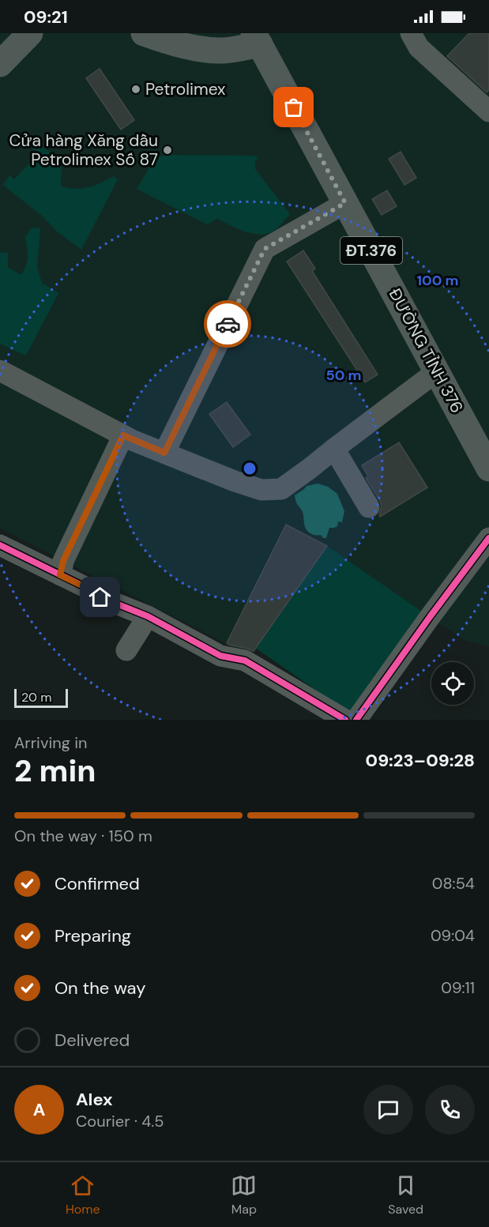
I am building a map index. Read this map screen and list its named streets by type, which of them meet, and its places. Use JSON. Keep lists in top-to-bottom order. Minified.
{"streets":{"main road":["ĐT.376","ĐƯỜNG TỈNH 376"]},"places":["Petrolimex","Cửa hàng Xăng dầu Petrolimex Số 87"],"scale_bar":"20 m","page":{"status":"09:21","scale":"20 m","heading":["2 min","Arriving in","09:23–09:28"],"panel":["Alex","Courier · 4.5"],"bar":"On the way · 150 m","list":[["Confirmed","08:54"],["Preparing","09:04"],["On the way","09:11"],"Delivered"],"round":"A","tabs":["Home","Map","Saved"]},"rings":["100 m","50 m"]}
